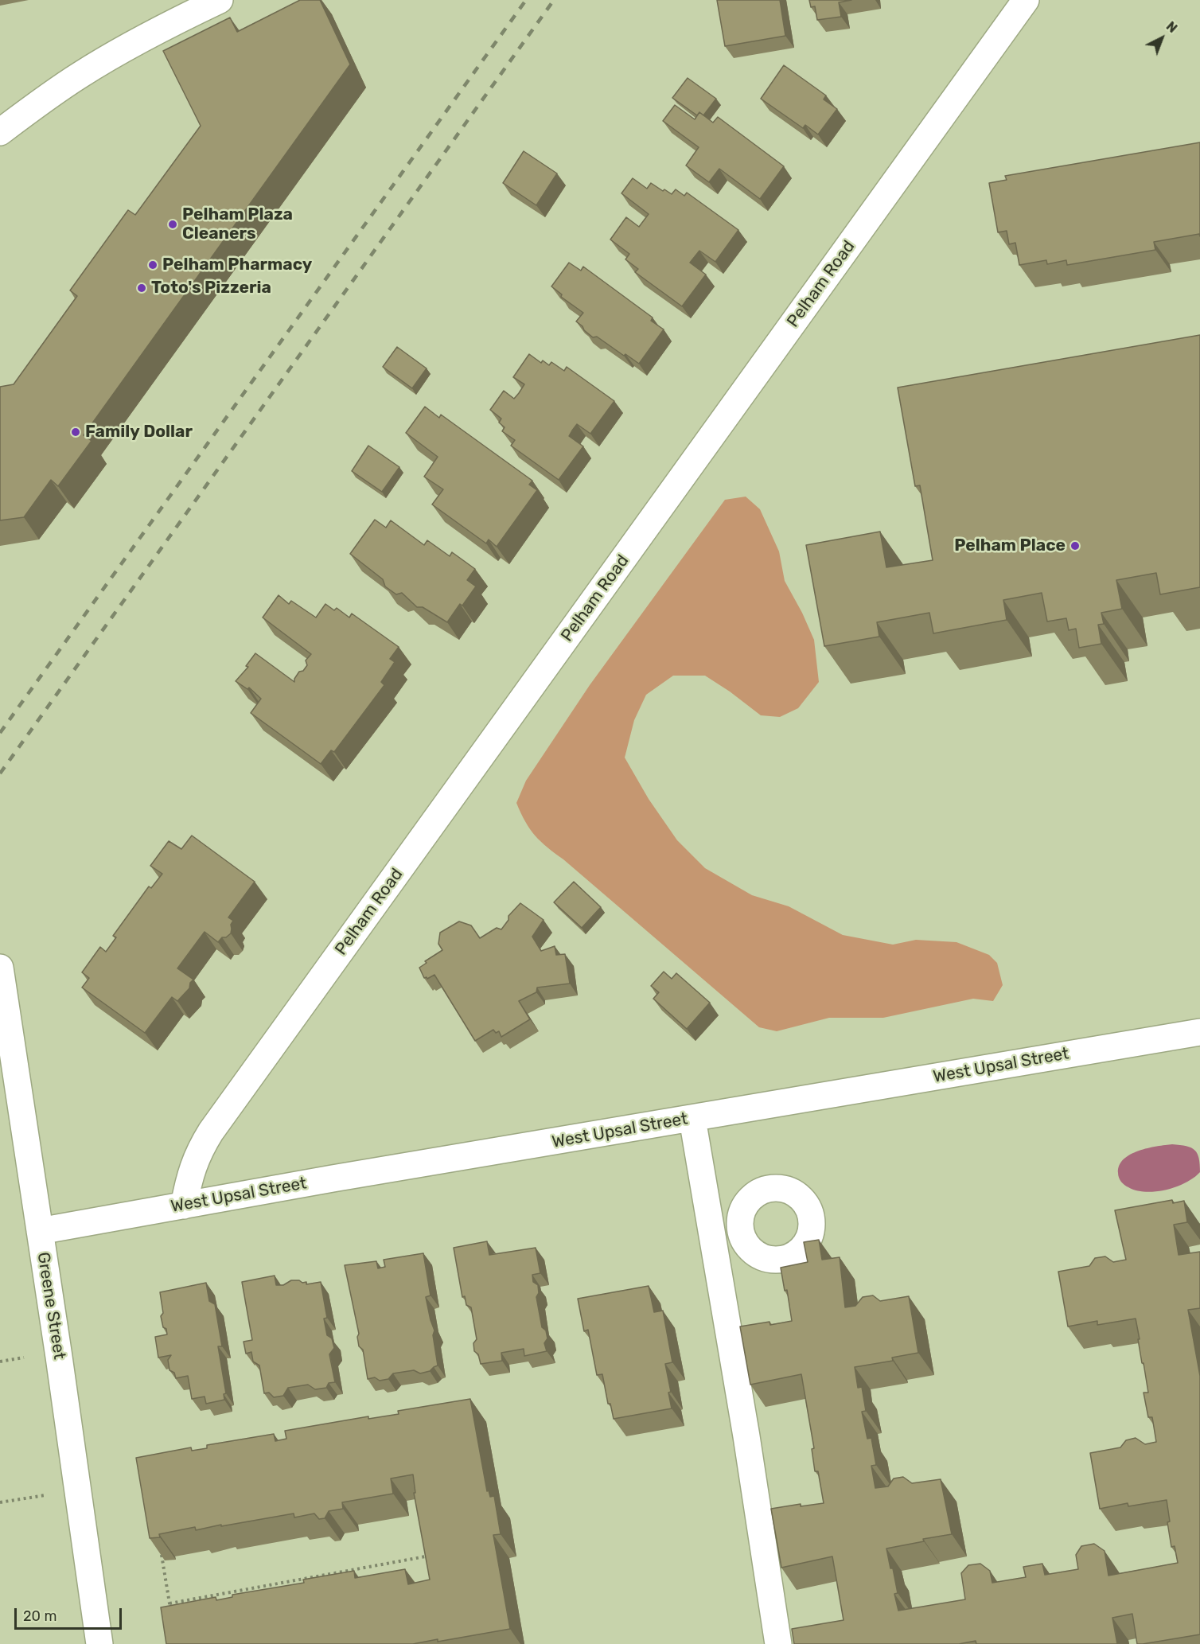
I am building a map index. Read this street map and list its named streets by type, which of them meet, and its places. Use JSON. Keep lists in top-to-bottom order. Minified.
{"streets":{"street":["Pelham Road","West Upsal Street","Greene Street"]},"crossings":[["Pelham Road","West Upsal Street"],["West Upsal Street","Greene Street"]],"places":["Pelham Plaza Cleaners","Pelham Pharmacy","Toto's Pizzeria","Family Dollar","Pelham Place"],"scale_bar":"20 m","north":"top right"}
